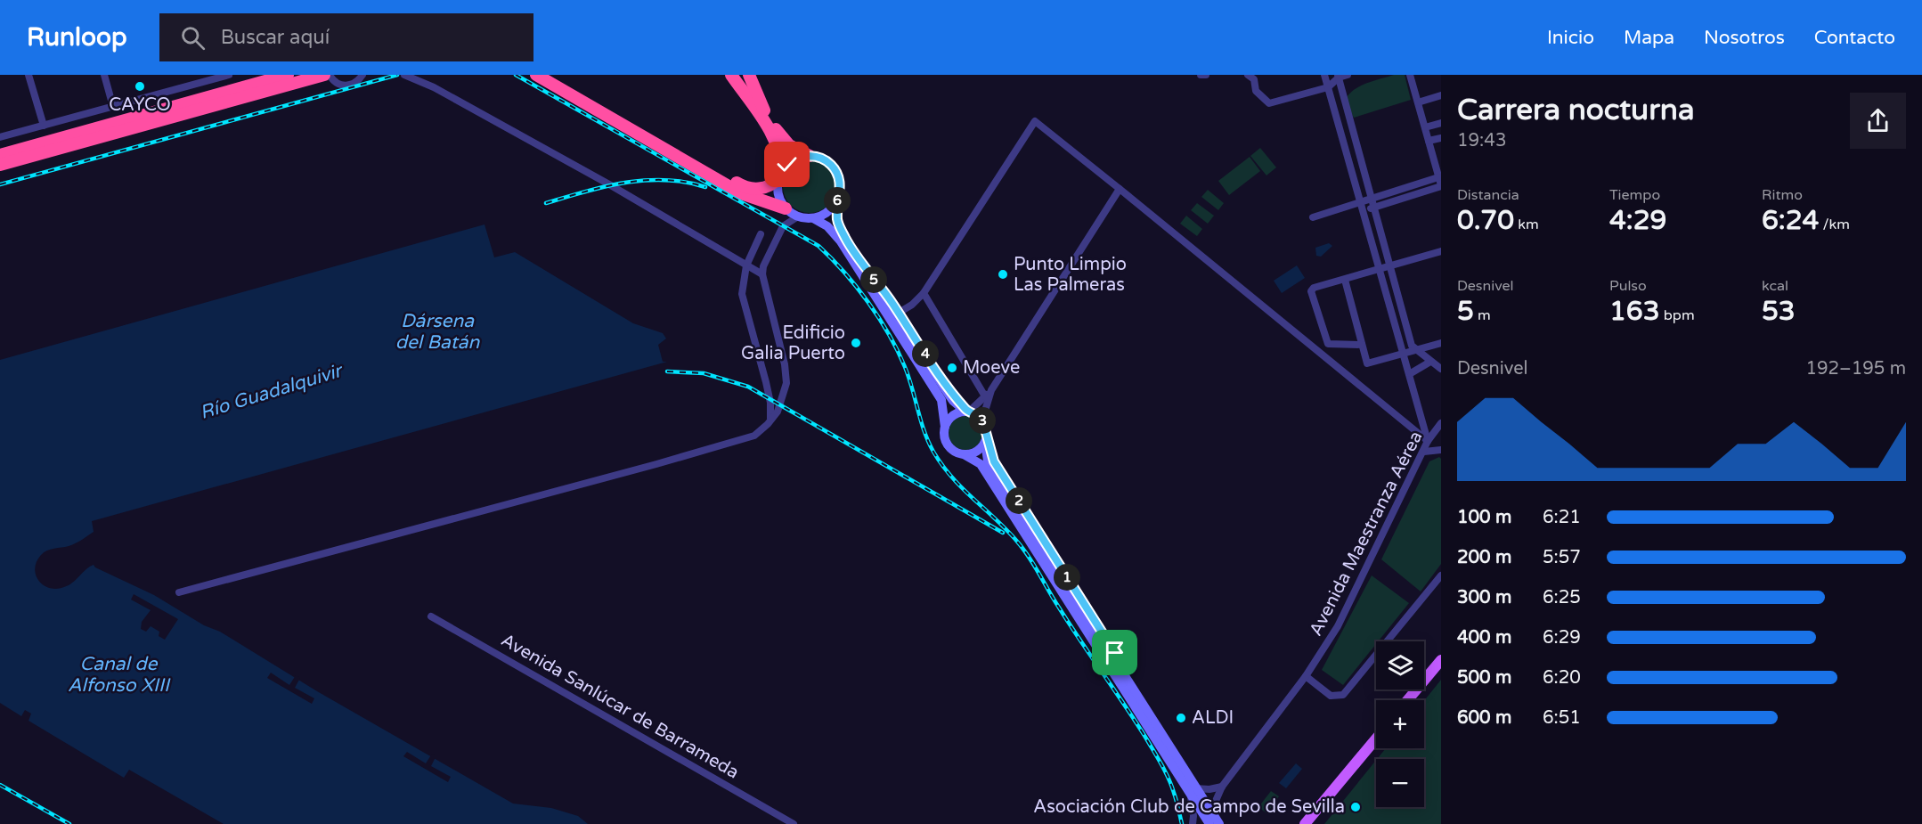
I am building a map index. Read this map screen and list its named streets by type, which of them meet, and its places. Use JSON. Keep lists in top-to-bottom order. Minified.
{"streets":{"street":["Avenida Maestranza Aérea","Avenida Sanlúcar de Barrameda"]},"water":["Dársena del Batán","Río Guadalquivir","Canal de Alfonso XIII"],"places":["CAYCO","Punto Limpio Las Palmeras","Edificio Galia Puerto","Moeve","ALDI","Asociación Club de Campo de Sevilla"],"page":{"header":"Runloop","search":"Buscar aquí","nav":["Inicio","Mapa","Nosotros","Contacto"],"heading":["Carrera nocturna","19:43"],"stats":[["Distancia","0.70 km"],["Tiempo","4:29"],["Ritmo","6:24 /km"],["Desnivel","5 m"],["Pulso","163 bpm"],["kcal","53"]],"pins":["6","5","4","3","2","1"],"chart":["Desnivel","192–195 m"],"list":[{"name":"100 m","note":"6:21"},{"name":"200 m","note":"5:57"},{"name":"300 m","note":"6:25"},{"name":"400 m","note":"6:29"},{"name":"500 m","note":"6:20"},{"name":"600 m","note":"6:51"}],"map_buttons":["+","−"]}}
